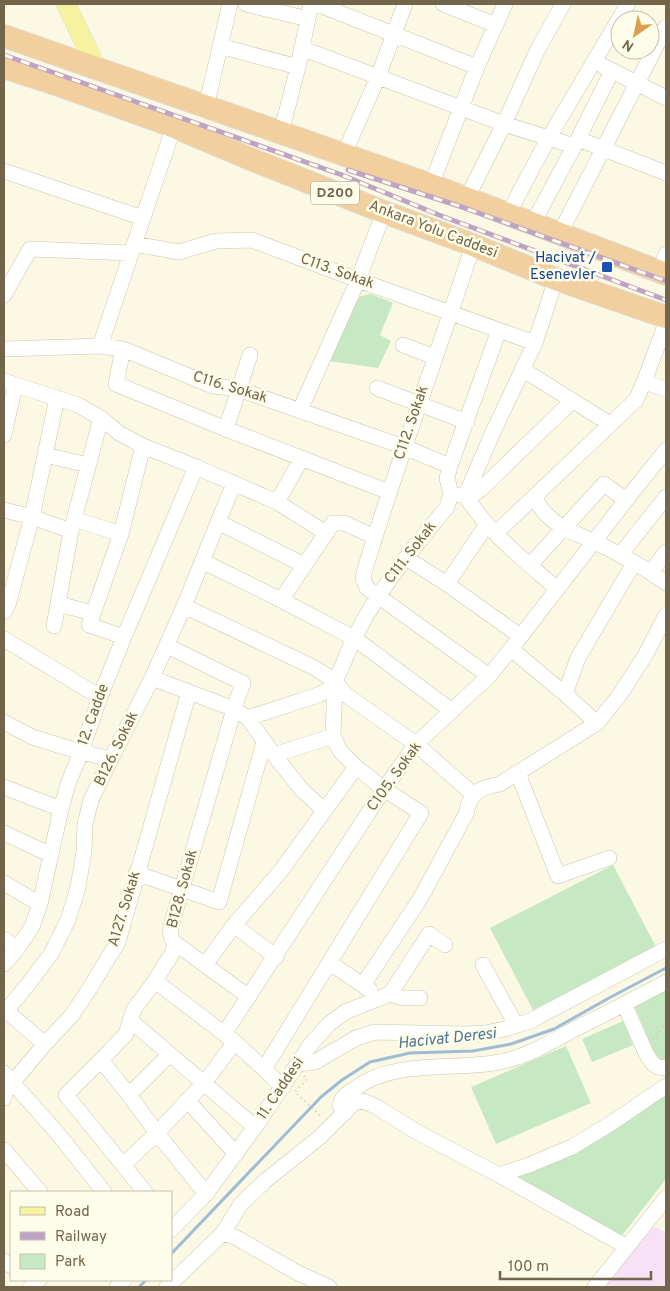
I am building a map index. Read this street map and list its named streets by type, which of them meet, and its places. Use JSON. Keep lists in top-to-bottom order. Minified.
{"streets":{"highway":["D200","Ankara Yolu Caddesi"],"street":["C113. Sokak","C116. Sokak","C112. Sokak","C111. Sokak","12. Cadde","B126. Sokak","C105. Sokak","B128. Sokak","A127. Sokak","11. Caddesi"]},"crossings":[["Ankara Yolu Caddesi","C112. Sokak"],["Ankara Yolu Caddesi","C111. Sokak"],["C113. Sokak","C112. Sokak"],["C113. Sokak","C111. Sokak"],["C116. Sokak","C112. Sokak"],["C112. Sokak","C111. Sokak"],["B126. Sokak","B128. Sokak"],["C105. Sokak","B128. Sokak"]],"water":["Hacivat Deresi"],"places":{"transit":["Hacivat / Esenevler"]},"legend":["Road","Railway","Park"],"scale_bar":"100 m","north":"bottom left"}
